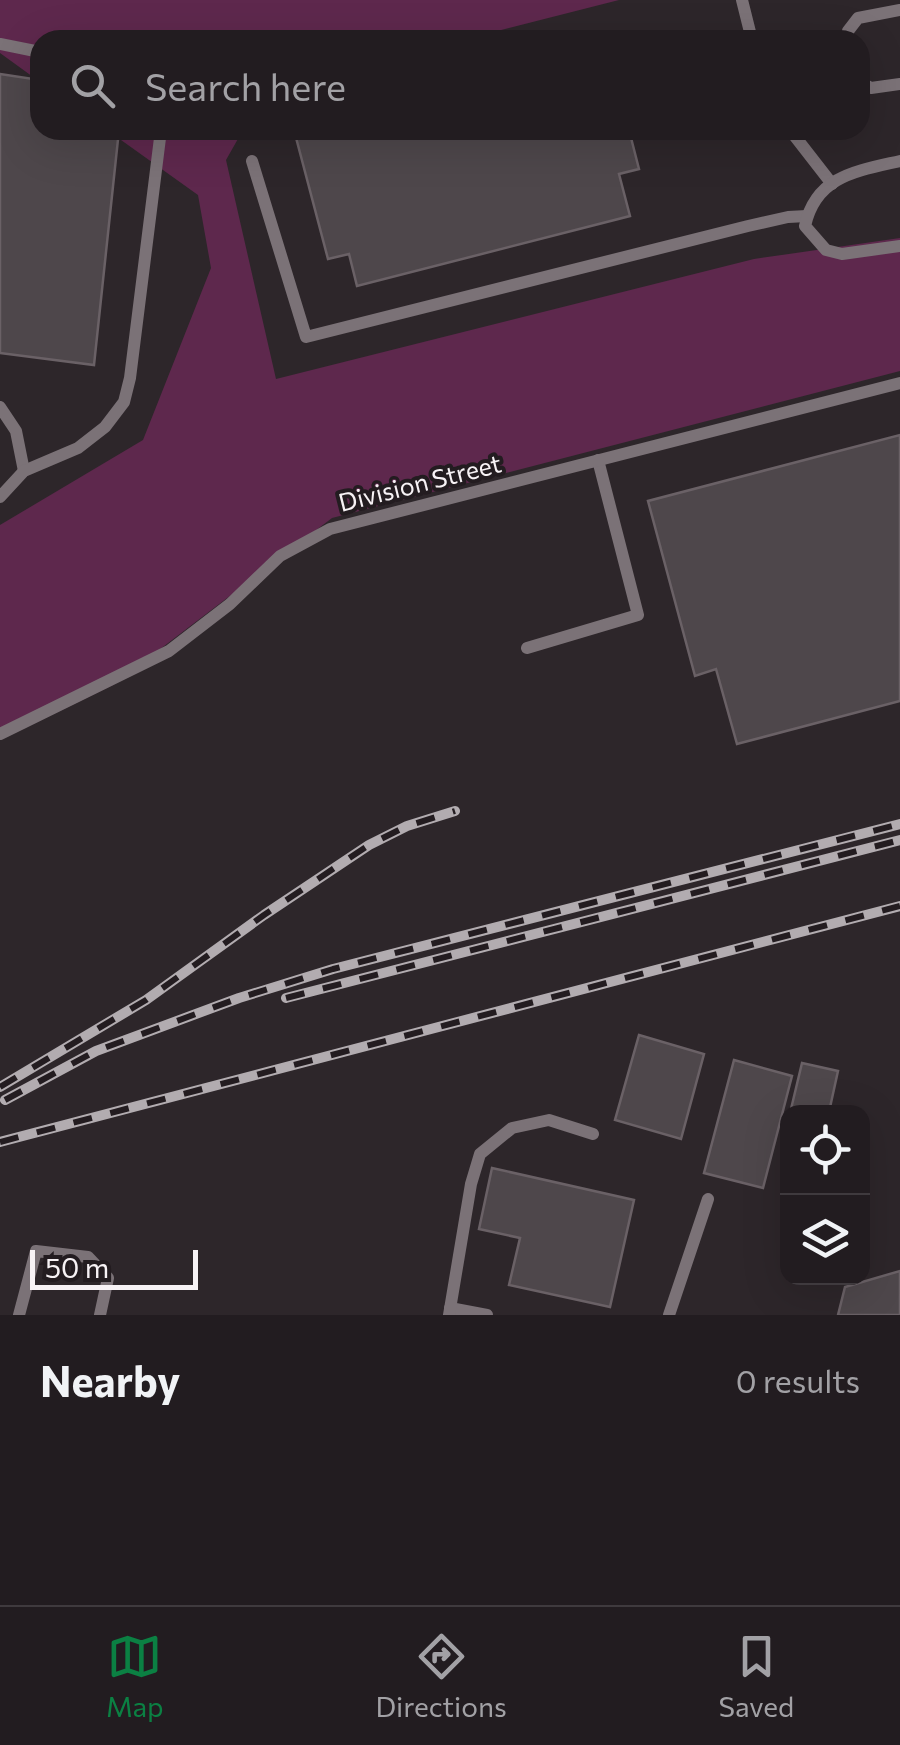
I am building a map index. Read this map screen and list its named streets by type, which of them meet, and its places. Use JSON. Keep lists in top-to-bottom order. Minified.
{"streets":{"lane":["Division Street"]},"scale_bar":"50 m","page":{"search":"Search here","scale":"50 m","heading":["Nearby","0 results"],"nav":["Map","Directions","Saved"]}}
